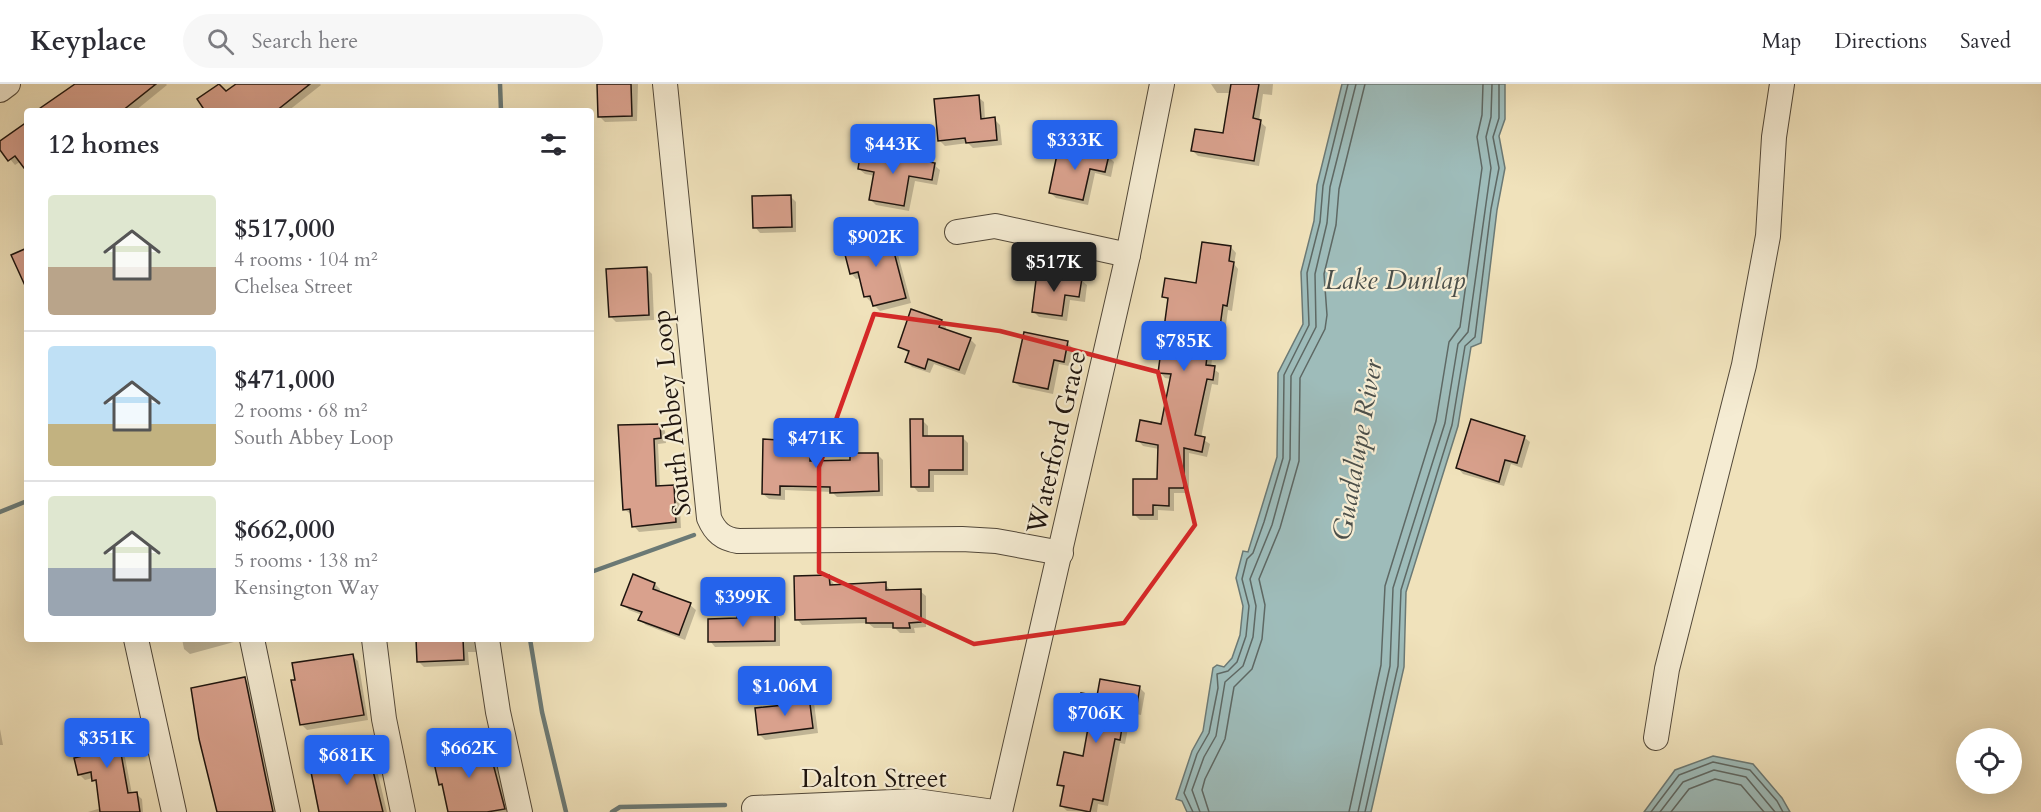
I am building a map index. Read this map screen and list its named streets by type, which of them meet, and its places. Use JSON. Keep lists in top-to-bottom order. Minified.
{"streets":{"street":["South Abbey Loop","Waterford Grace","Dalton Street"]},"crossings":[["South Abbey Loop","Waterford Grace"]],"water":["Lake Dunlap","Guadalupe River"],"page":{"header":"Keyplace","search":"Search here","nav":["Map","Directions","Saved"],"heading":"12 homes","price":["$333K","$443K","$902K","$517K","$785K","$471K","$399K","$1.06M","$706K","$351K","$662K","$681K"],"list":[{"name":"$517,000","note":"4 rooms · 104 m² · Chelsea Street"},{"name":"$471,000","note":"2 rooms · 68 m² · South Abbey Loop"},{"name":"$662,000","note":"5 rooms · 138 m² · Kensington Way"}]}}
